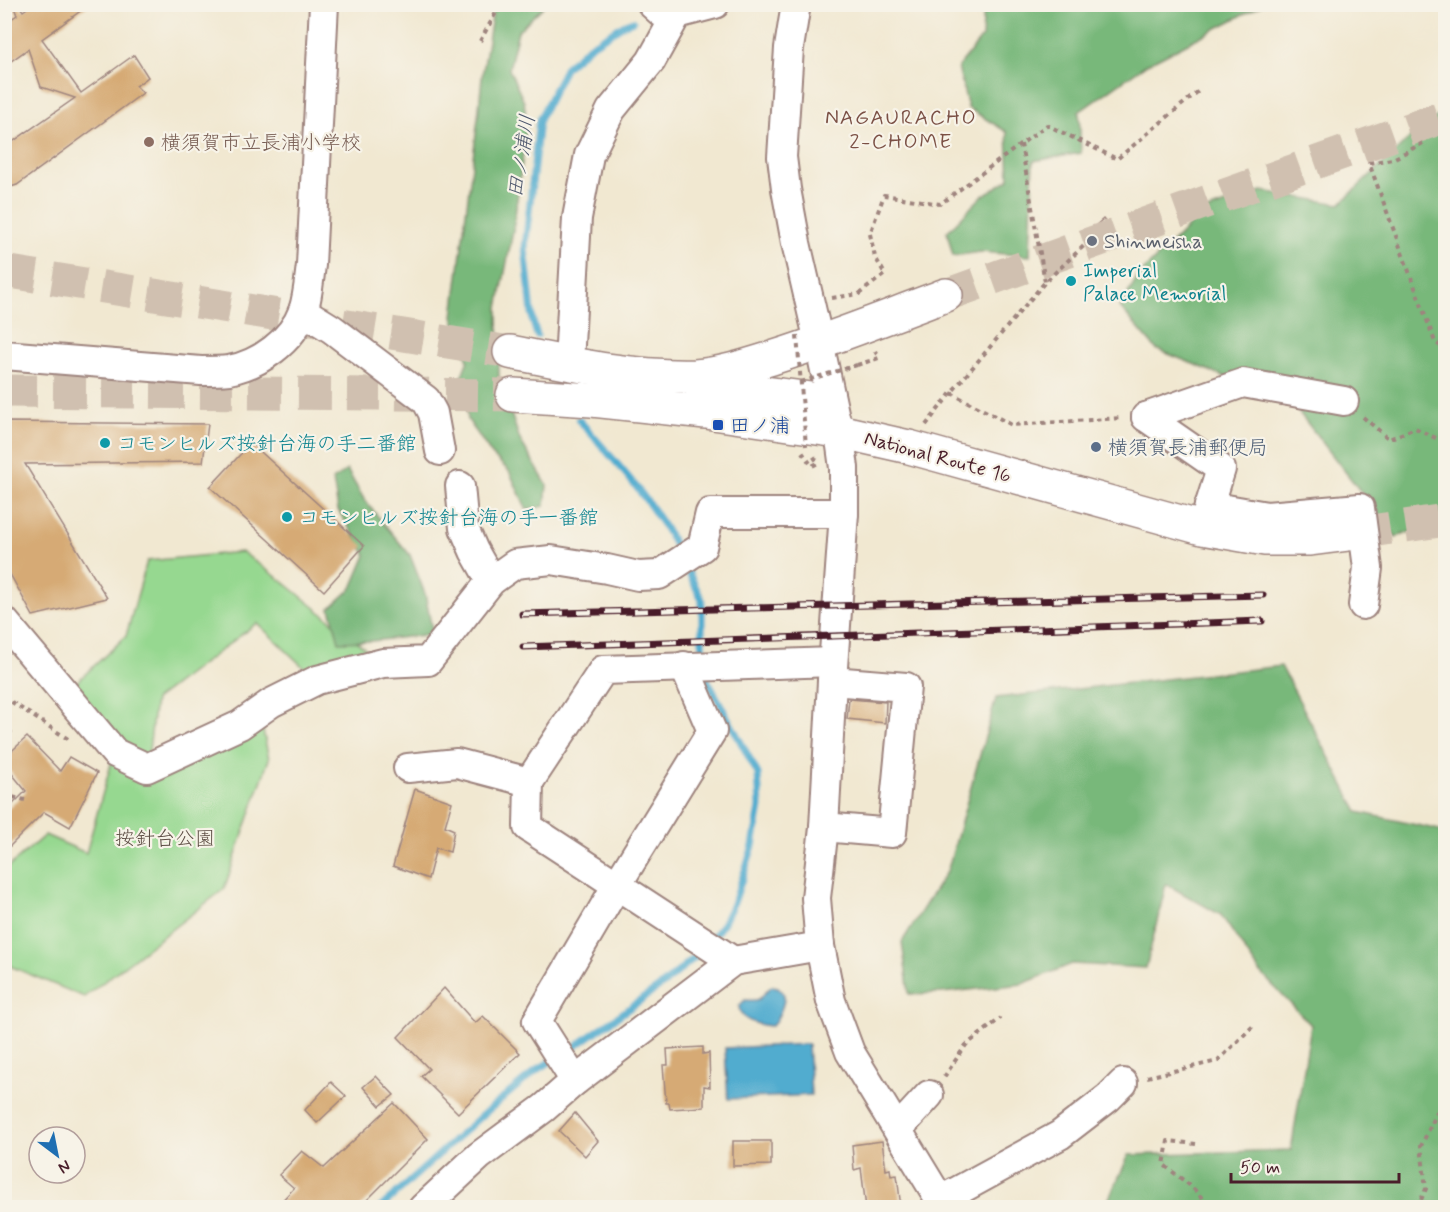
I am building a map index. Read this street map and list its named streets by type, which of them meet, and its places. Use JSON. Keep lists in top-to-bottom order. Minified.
{"streets":{"highway":["National Route 16"]},"districts":["NAGAURACHO 2-CHOME"],"water":["田ノ浦川"],"parks":["按針台公園"],"places":{"other":["横須賀市立長浦小学校","Shinmeisha","Imperial Palace Memorial","コモンヒルズ按針台海の手二番館","横須賀長浦郵便局","コモンヒルズ按針台海の手一番館"],"transit":["田ノ浦"]},"scale_bar":"50 m","north":"bottom right"}
